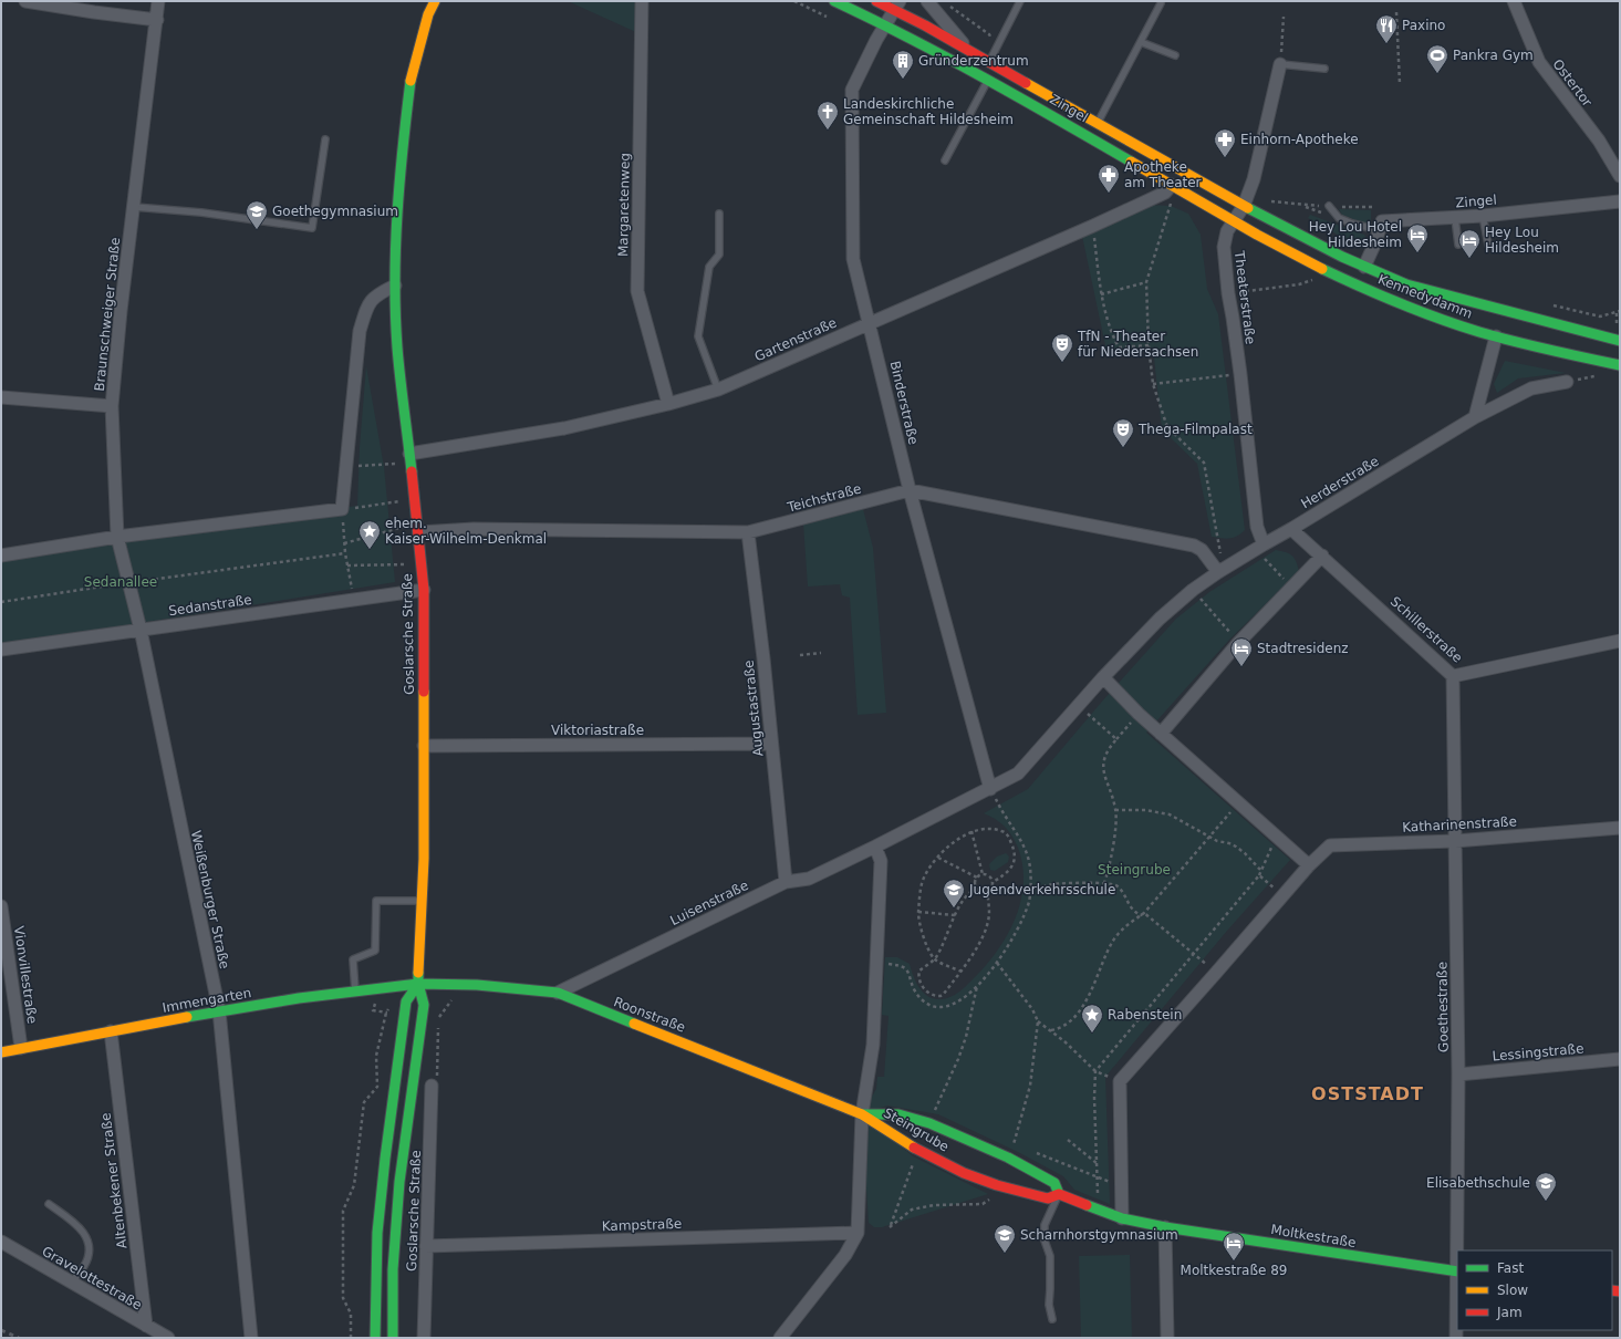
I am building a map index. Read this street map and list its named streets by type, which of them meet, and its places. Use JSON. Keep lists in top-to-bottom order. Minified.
{"streets":{"main road":["Zingel","Kennedydamm","Goslarsche Straße","Immengarten","Roonstraße","Steingrube","Moltkestraße"],"street":["Ostertor","Margaretenweg","Theaterstraße","Braunschweiger Straße","Gartenstraße","Binderstraße","Herderstraße","Teichstraße","Sedanstraße","Schillerstraße","Augustastraße","Viktoriastraße","Katharinenstraße","Weißenburger Straße","Luisenstraße","Vionvillestraße","Goethestraße","Lessingstraße","Altenbekener Straße","Kampstraße","Gravelottestraße"]},"crossings":[["Zingel","Kennedydamm"],["Zingel","Theaterstraße"],["Zingel","Gartenstraße"],["Zingel","Binderstraße"],["Margaretenweg","Gartenstraße"],["Kennedydamm","Theaterstraße"],["Theaterstraße","Herderstraße"],["Braunschweiger Straße","Sedanstraße"],["Braunschweiger Straße","Weißenburger Straße"],["Gartenstraße","Binderstraße"],["Gartenstraße","Goslarsche Straße"],["Binderstraße","Teichstraße"],["Herderstraße","Teichstraße"],["Herderstraße","Schillerstraße"],["Teichstraße","Goslarsche Straße"],["Teichstraße","Augustastraße"],["Sedanstraße","Goslarsche Straße"],["Sedanstraße","Weißenburger Straße"],["Schillerstraße","Goethestraße"],["Goslarsche Straße","Viktoriastraße"],["Goslarsche Straße","Immengarten"],["Goslarsche Straße","Roonstraße"],["Goslarsche Straße","Kampstraße"],["Augustastraße","Viktoriastraße"],["Augustastraße","Luisenstraße"],["Katharinenstraße","Goethestraße"],["Weißenburger Straße","Immengarten"],["Luisenstraße","Roonstraße"],["Luisenstraße","Steingrube"],["Vionvillestraße","Immengarten"],["Immengarten","Roonstraße"],["Immengarten","Altenbekener Straße"],["Goethestraße","Lessingstraße"],["Goethestraße","Moltkestraße"],["Roonstraße","Steingrube"],["Steingrube","Kampstraße"],["Steingrube","Moltkestraße"],["Altenbekener Straße","Gravelottestraße"]],"districts":["OSTSTADT"],"parks":["Sedanallee","Steingrube"],"places":{"restaurant":["Paxino"],"sports":["Pankra Gym"],"building":["Gründerzentrum"],"church":["Landeskirchliche Gemeinschaft Hildesheim"],"pharmacy":["Einhorn-Apotheke","Apotheke am Theater"],"school or university":["Goethegymnasium","Jugendverkehrsschule","Elisabethschule","Scharnhorstgymnasium"],"hotel":["Hey Lou Hotel Hildesheim","Hey Lou Hildesheim","Stadtresidenz","Moltkestraße 89"],"theatre":["TfN - Theater für Niedersachsen","Thega-Filmpalast"],"place":["ehem. Kaiser-Wilhelm-Denkmal","Rabenstein"]},"legend":["Fast","Slow","Jam"]}
